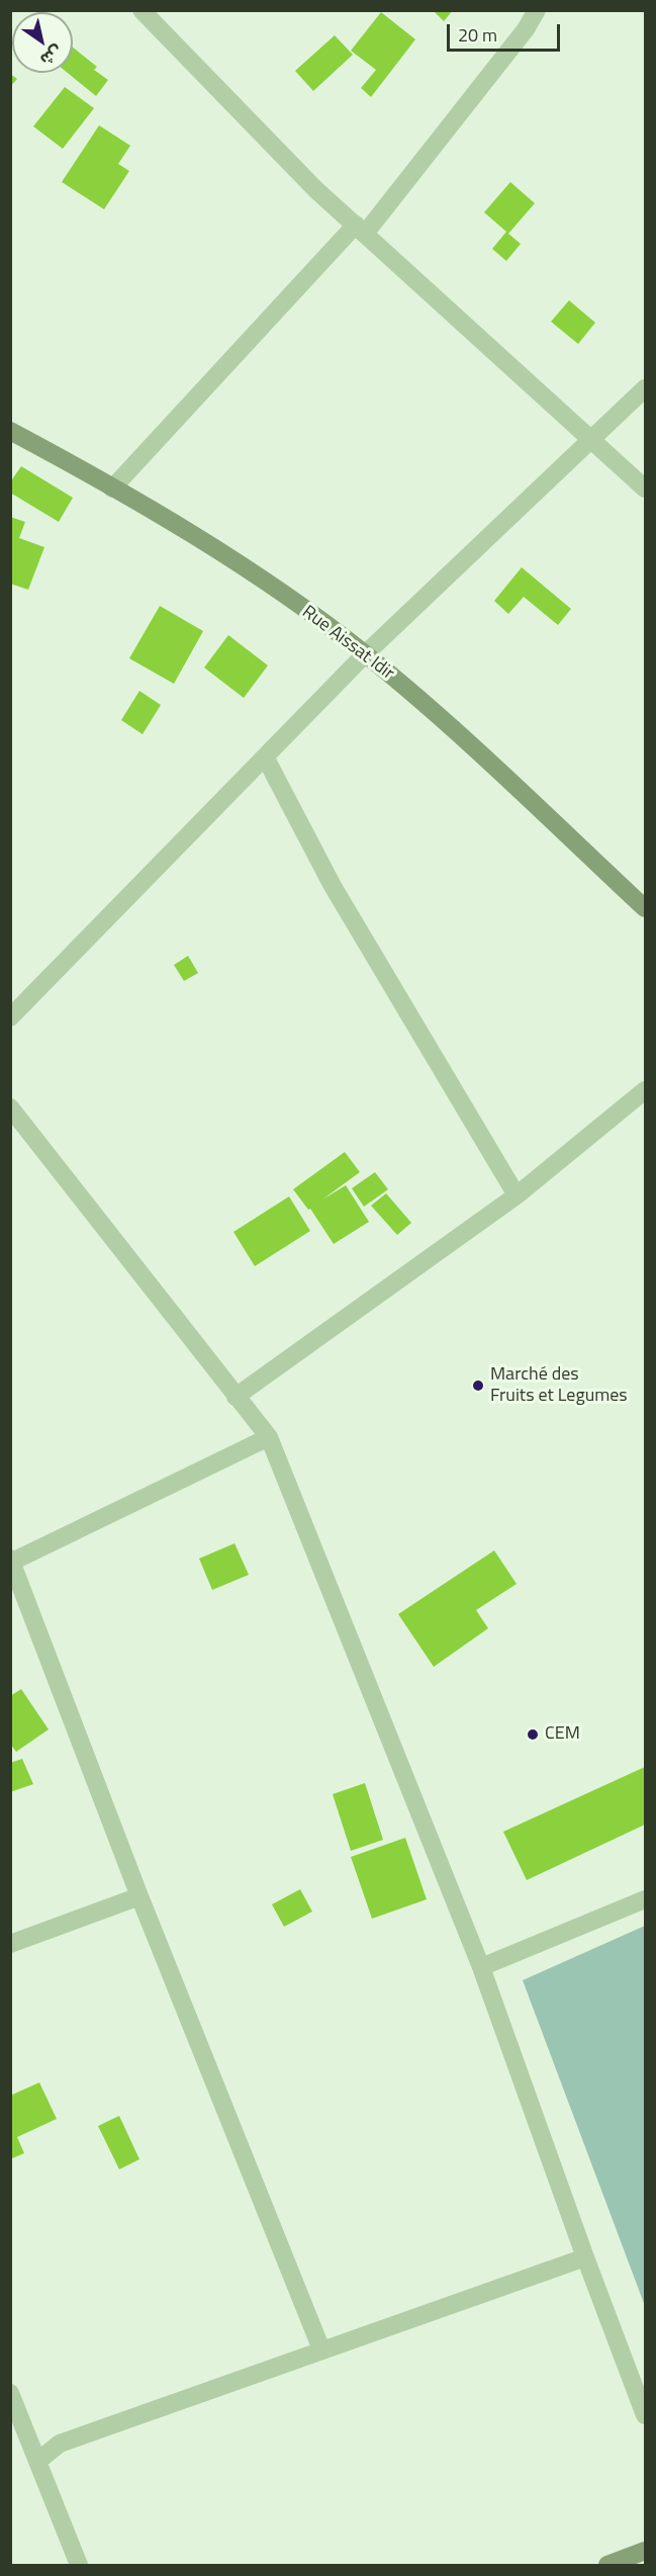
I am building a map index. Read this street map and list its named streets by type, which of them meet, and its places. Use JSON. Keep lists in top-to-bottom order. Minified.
{"streets":{"street":["Rue Aissat Idir"]},"places":["Marché des Fruits et Legumes","CEM"],"scale_bar":"20 m","north":"bottom right"}
